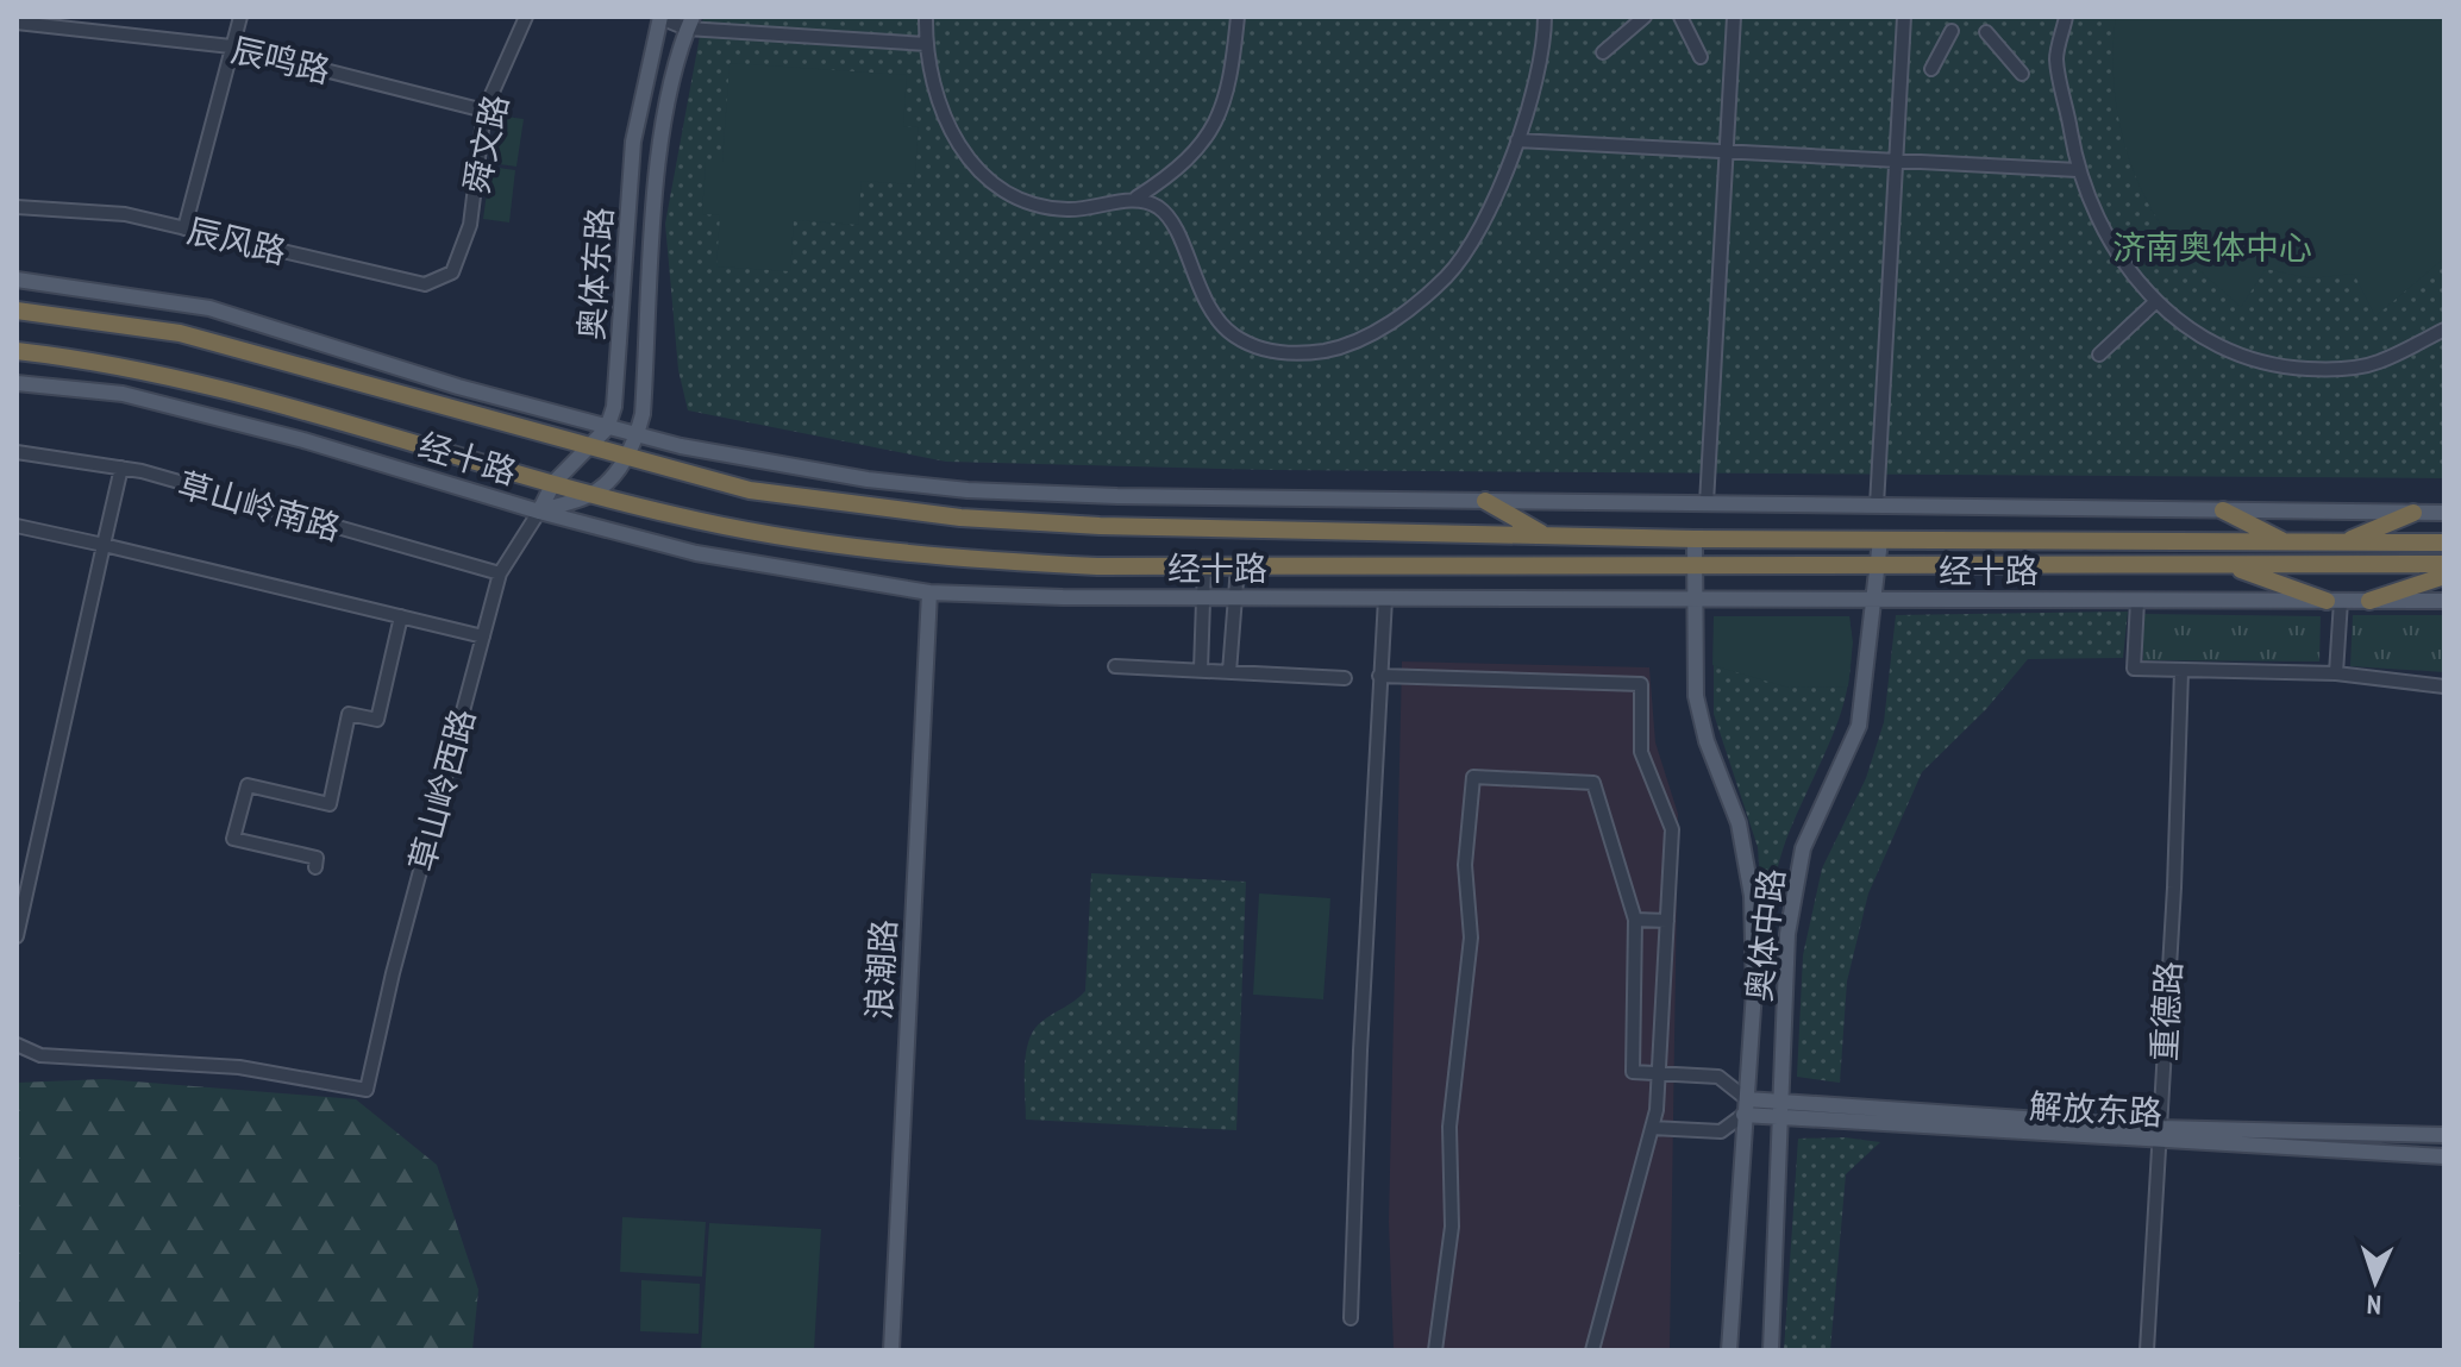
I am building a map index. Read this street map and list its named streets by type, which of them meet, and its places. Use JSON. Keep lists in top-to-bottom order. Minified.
{"streets":{"highway":["经十路"],"main road":["奥体东路","奥体中路","浪潮路","解放东路"],"street":["辰鸣路","舜文路","辰风路","草山岭南路","草山岭西路","重德路"]},"crossings":[["辰鸣路","舜文路"],["舜文路","辰风路"],["奥体东路","经十路"],["经十路","草山岭西路"],["经十路","奥体中路"],["经十路","浪潮路"],["草山岭南路","草山岭西路"],["奥体中路","解放东路"],["重德路","解放东路"]],"parks":["济南奥体中心"],"north":"bottom"}
